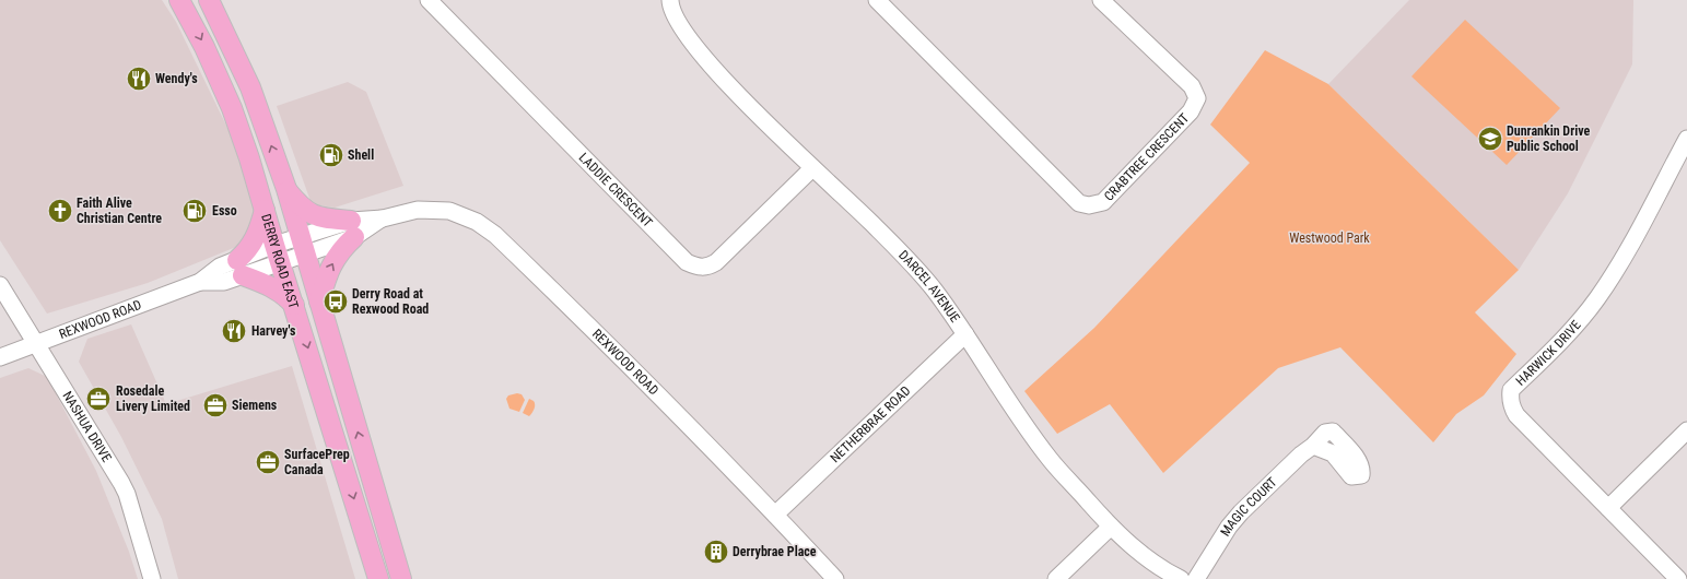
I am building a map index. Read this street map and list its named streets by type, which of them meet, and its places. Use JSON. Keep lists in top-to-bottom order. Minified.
{"streets":{"main road":["DERRY ROAD EAST"],"street":["CRABTREE CRESCENT","LADDIE CRESCENT","DARCEL AVENUE","REXWOOD ROAD","HARWICK DRIVE","NETHERBRAE ROAD","NASHUA DRIVE","MAGIC COURT"]},"crossings":[["LADDIE CRESCENT","DARCEL AVENUE"],["DERRY ROAD EAST","REXWOOD ROAD"],["DARCEL AVENUE","NETHERBRAE ROAD"],["REXWOOD ROAD","NETHERBRAE ROAD"],["REXWOOD ROAD","NASHUA DRIVE"]],"parks":["Westwood Park"],"places":{"restaurant":["Wendy's","Harvey's"],"school or university":["Dunrankin Drive Public School"],"fuel station":["Shell","Esso"],"church":["Faith Alive Christian Centre"],"bus stop":["Derry Road at Rexwood Road"],"office":["Rosedale Livery Limited","Siemens","SurfacePrep Canada"],"building":["Derrybrae Place"]}}
